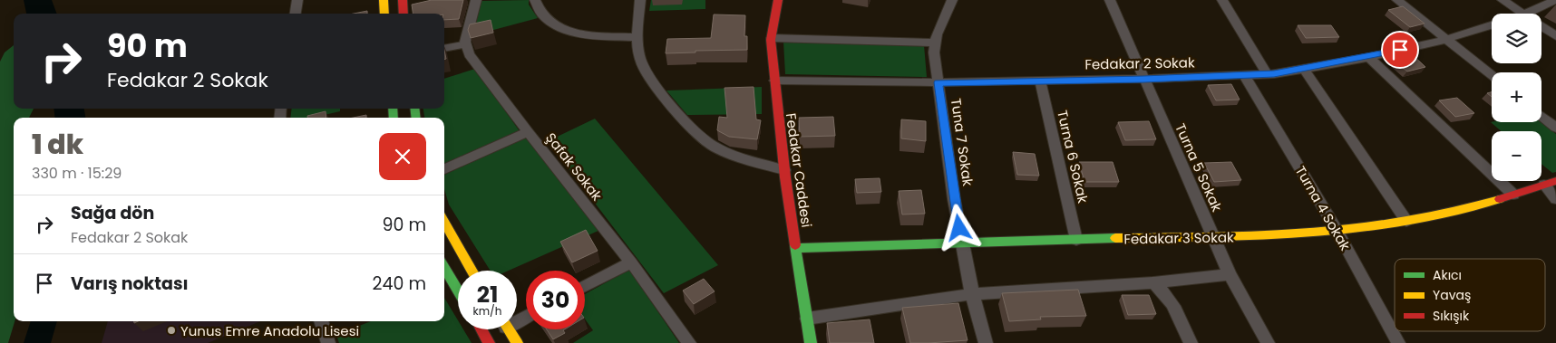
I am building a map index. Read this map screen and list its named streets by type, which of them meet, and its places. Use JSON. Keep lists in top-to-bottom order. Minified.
{"streets":{"street":["Fedakar 2 Sokak","Tuna 7 Sokak","Turna 6 Sokak","Şafak Sokak","Turna 5 Sokak","Fedakar Caddesi","Turna 4 Sokak","Fedakar 3 Sokak"]},"crossings":[["Fedakar 2 Sokak","Tuna 7 Sokak"],["Fedakar 2 Sokak","Turna 6 Sokak"],["Fedakar 2 Sokak","Turna 5 Sokak"],["Fedakar 2 Sokak","Fedakar Caddesi"],["Fedakar 2 Sokak","Turna 4 Sokak"],["Tuna 7 Sokak","Fedakar 3 Sokak"],["Turna 6 Sokak","Fedakar 3 Sokak"],["Turna 5 Sokak","Fedakar 3 Sokak"],["Fedakar Caddesi","Fedakar 3 Sokak"],["Turna 4 Sokak","Fedakar 3 Sokak"]],"places":["Yunus Emre Anadolu Lisesi"],"legend":["Akıcı","Yavaş","Sıkışık"],"page":{"map_buttons":["+","−"],"turn":["90 m","Fedakar 2 Sokak"],"heading":["1 dk","330 m · 15:29"],"list":[{"name":"Sağa dön","note":"Fedakar 2 Sokak","value":"90 m"},{"name":"Varış noktası","value":"240 m"}],"speed":"21 km/h","limit":"30"}}
